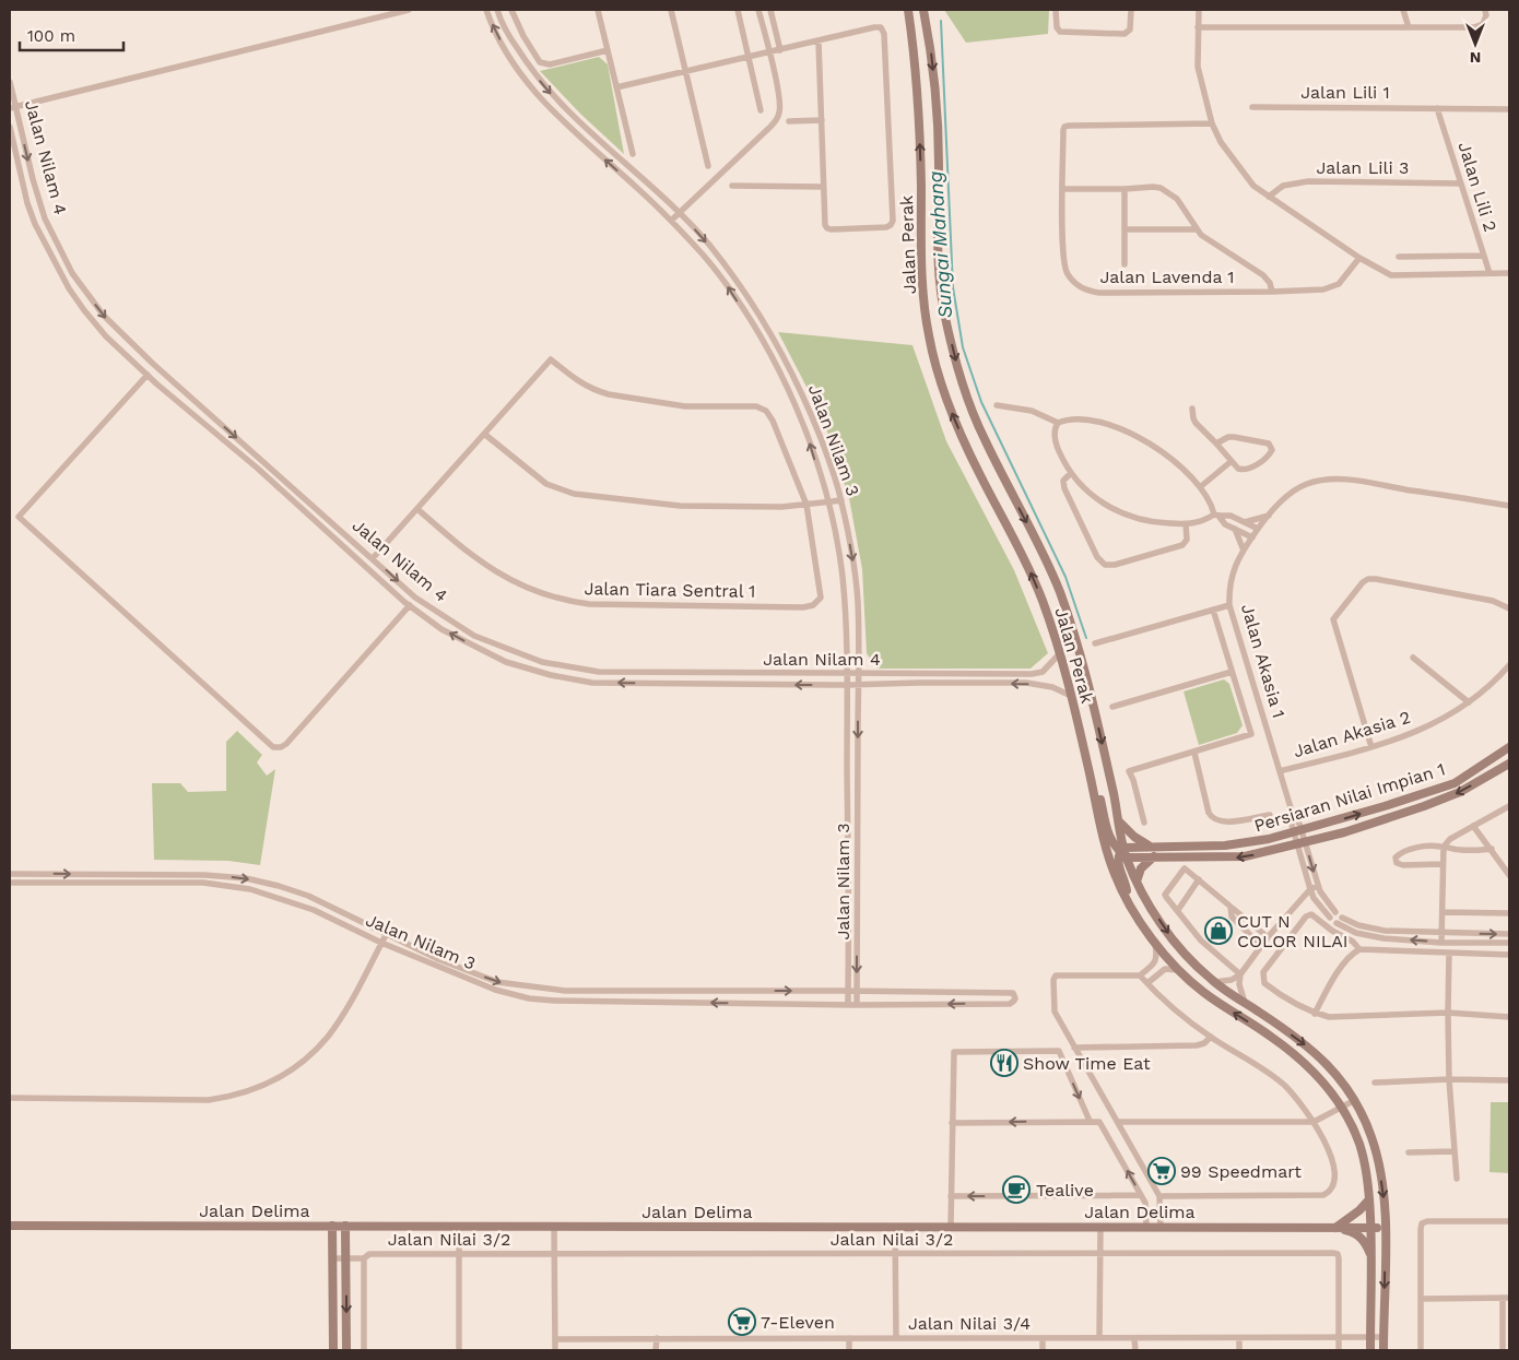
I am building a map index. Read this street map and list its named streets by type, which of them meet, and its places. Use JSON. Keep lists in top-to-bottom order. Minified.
{"streets":{"main road":["Jalan Perak","Persiaran Nilai Impian 1","Jalan Delima"],"street":["Jalan Lili 1","Jalan Nilam 4","Jalan Lili 3","Jalan Lili 2","Jalan Lavenda 1","Jalan Nilam 3","Jalan Tiara Sentral 1","Jalan Akasia 1","Jalan Akasia 2","Jalan Nilai 3/2","Jalan Nilai 3/4"]},"crossings":[["Jalan Lili 1","Jalan Lili 2"],["Jalan Nilam 4","Jalan Perak"],["Jalan Nilam 4","Jalan Nilam 3"],["Jalan Lili 3","Jalan Lili 2"],["Jalan Perak","Persiaran Nilai Impian 1"],["Jalan Perak","Jalan Delima"],["Jalan Perak","Jalan Nilai 3/4"],["Jalan Akasia 1","Jalan Akasia 2"],["Jalan Akasia 1","Persiaran Nilai Impian 1"],["Jalan Nilai 3/2","Jalan Nilai 3/4"]],"water":["Sungai Mahang"],"places":{"shop":["CUT N COLOR NILAI"],"restaurant":["Show Time Eat"],"supermarket":["99 Speedmart","7-Eleven"],"cafe":["Tealive"]},"scale_bar":"100 m","north":"bottom"}
